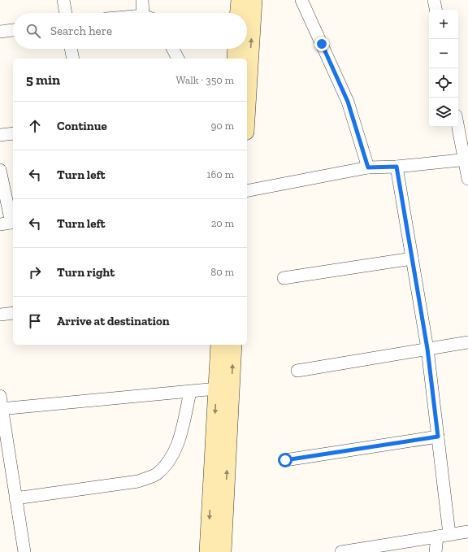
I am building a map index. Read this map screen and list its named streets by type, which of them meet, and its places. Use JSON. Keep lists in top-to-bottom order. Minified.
{"page":{"map_buttons":["+","−"],"search":"Search here","heading":["5 min","Walk · 350 m"],"list":[["Continue","90 m"],["Turn left","160 m"],["Turn left","20 m"],["Turn right","80 m"],"Arrive at destination"]}}
